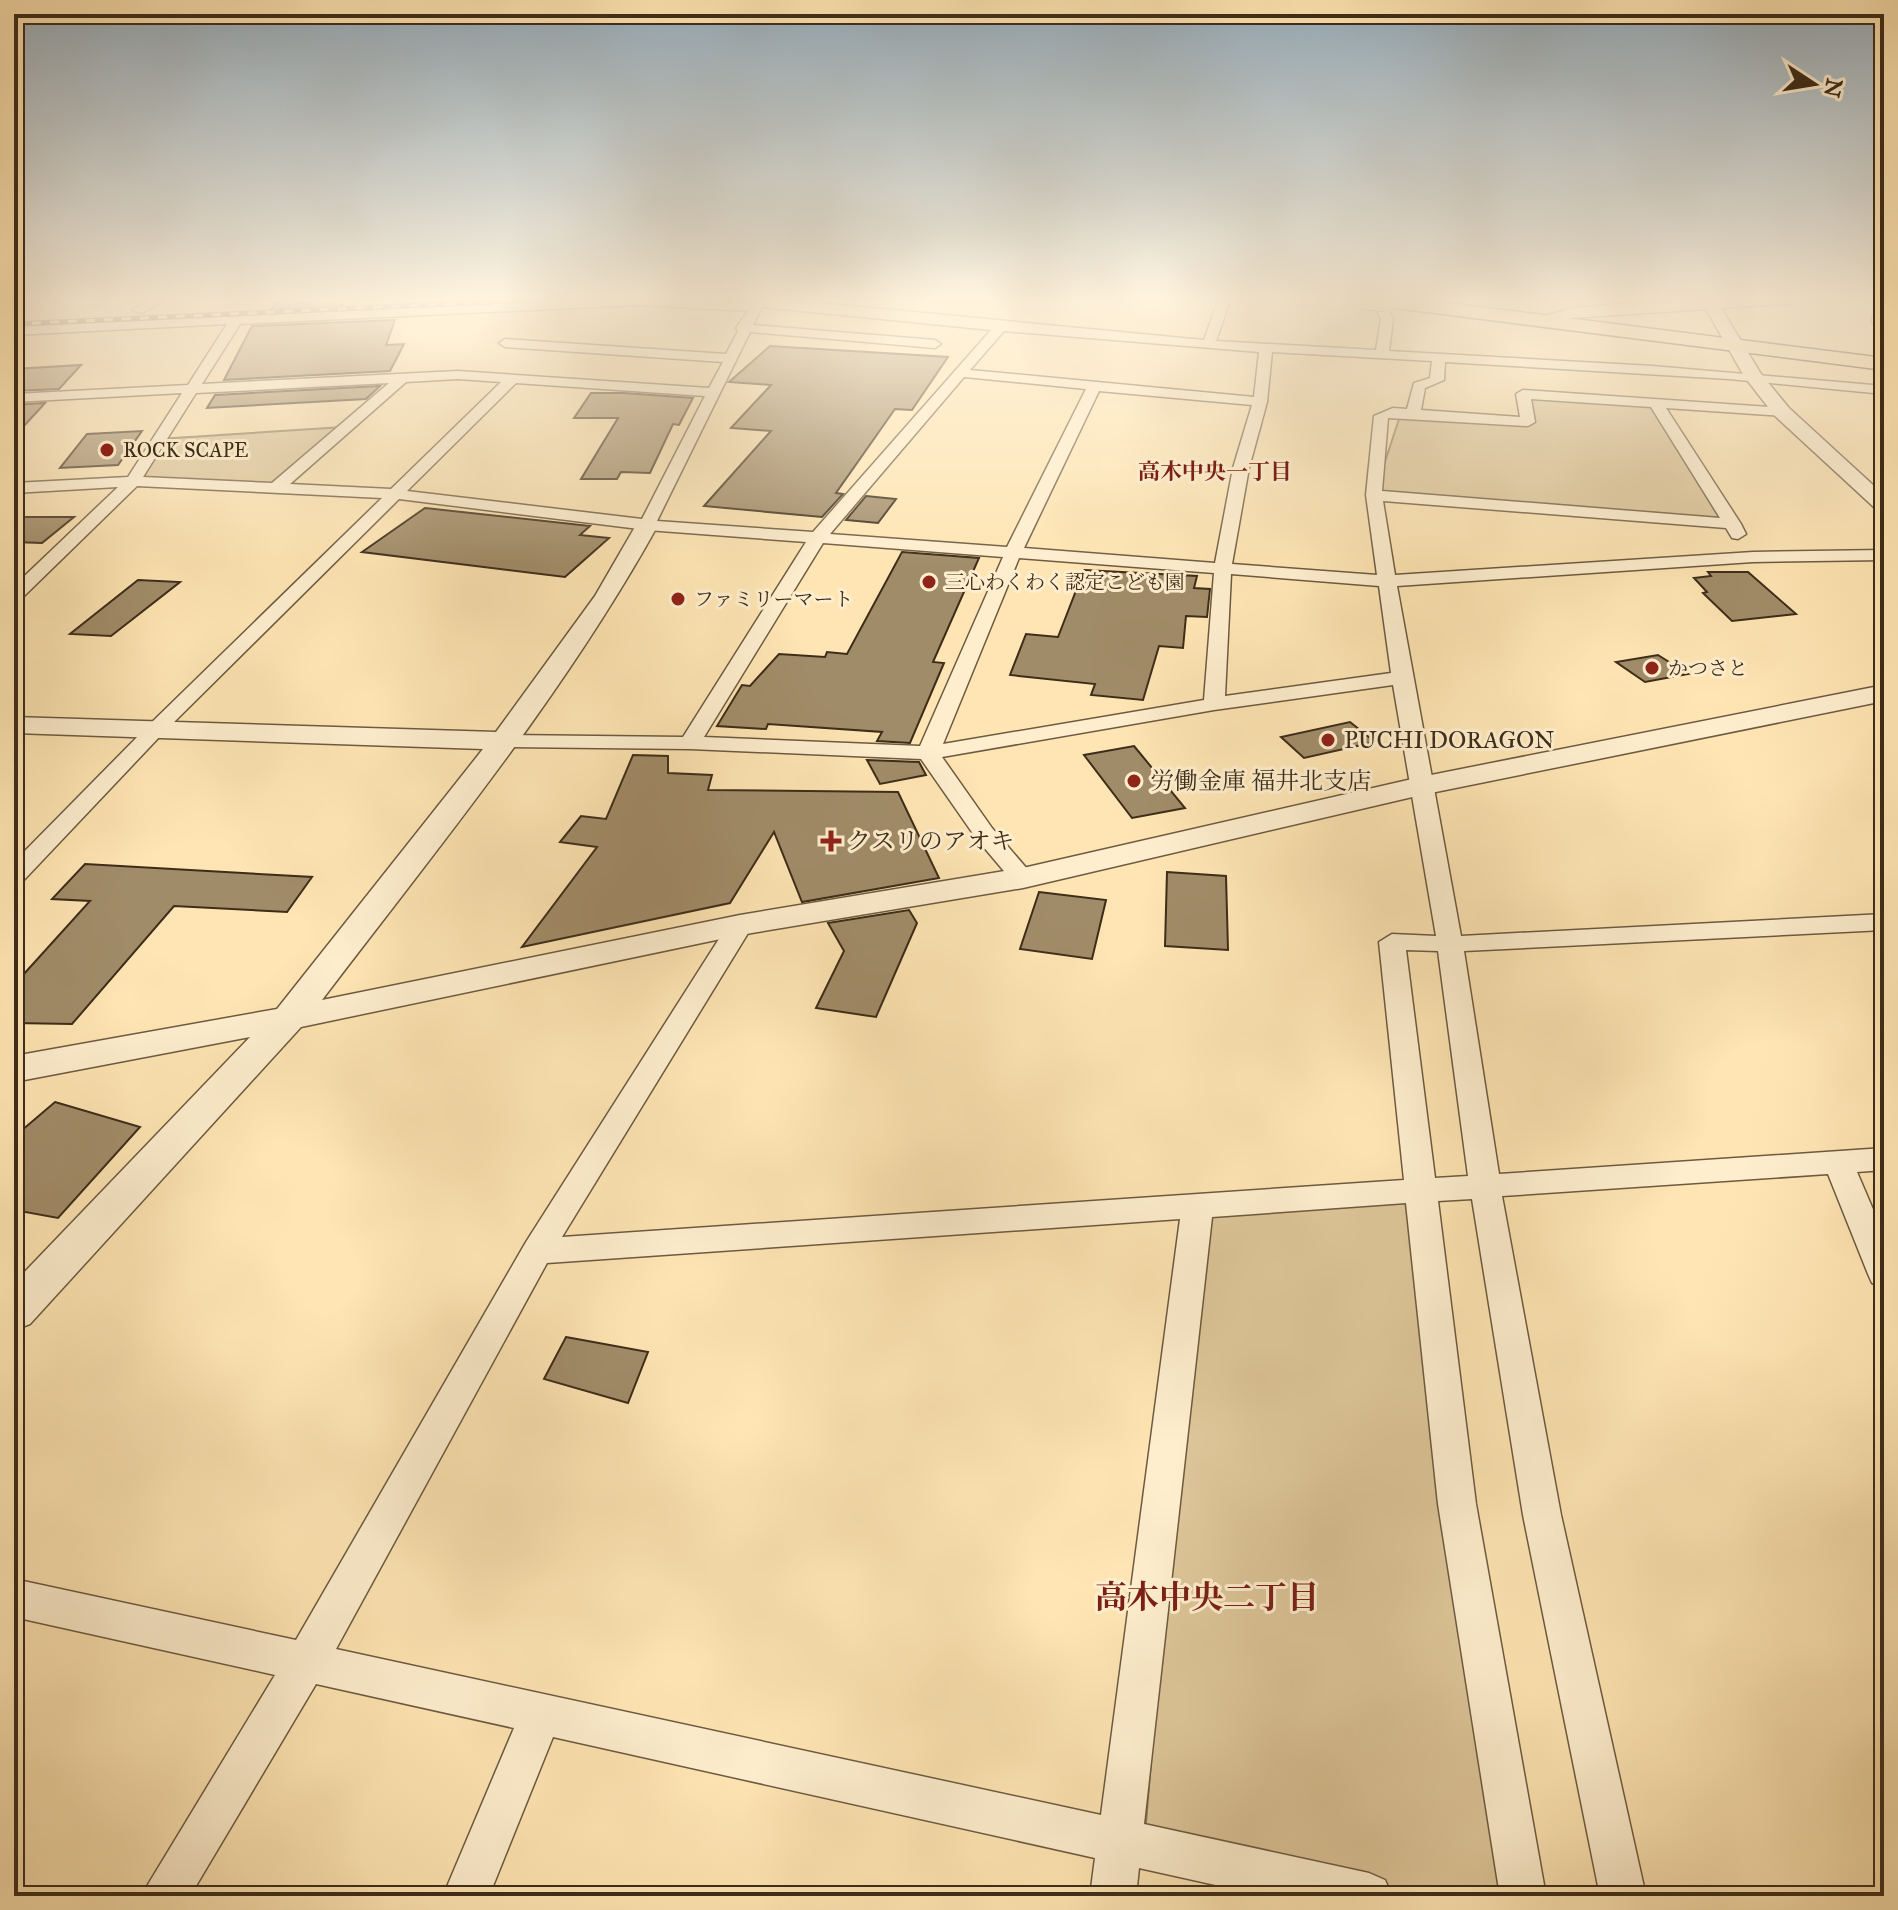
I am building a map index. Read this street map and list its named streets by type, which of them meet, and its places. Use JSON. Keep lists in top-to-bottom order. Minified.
{"districts":["高木中央一丁目","高木中央二丁目"],"places":{"other":["ROCK SCAPE","三心わくわく認定こども園","ファミリーマート","かつさと","PUCHI DORAGON","労働金庫 福井北支店"],"health":["クスリのアオキ"]},"north":"right"}
